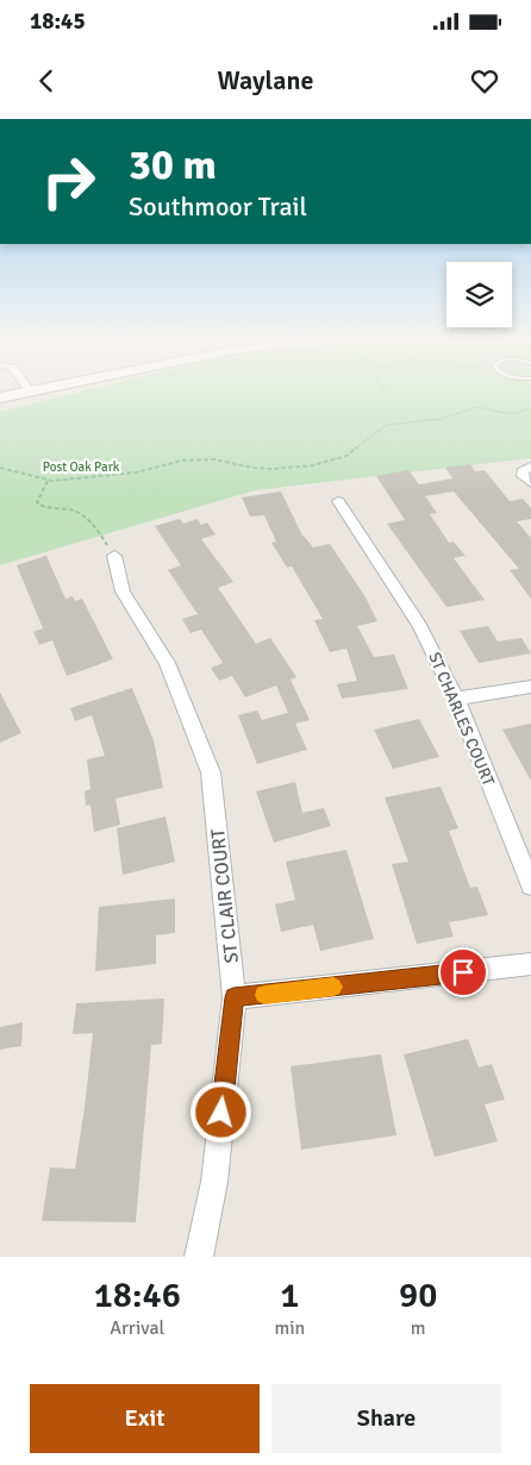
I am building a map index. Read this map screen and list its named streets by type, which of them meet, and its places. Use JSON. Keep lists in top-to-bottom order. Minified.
{"streets":{"street":["ST CHARLES COURT","ST CLAIR COURT"]},"parks":["Post Oak Park"],"page":{"status":"18:45","header":"Waylane","turn":["30 m","Southmoor Trail"],"eta":["18:46","Arrival","1","min","90","m"],"buttons":["Exit","Share"]}}
